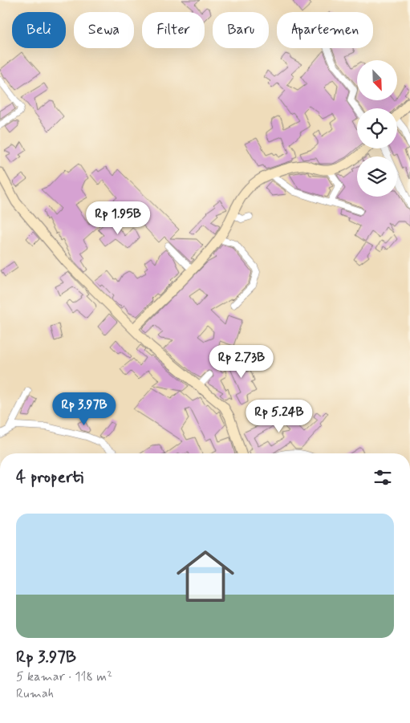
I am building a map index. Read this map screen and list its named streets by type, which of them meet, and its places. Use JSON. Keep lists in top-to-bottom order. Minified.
{"north":"bottom right","page":{"chip":["Beli","Sewa","Filter","Baru","Apartemen"],"price":["Rp 1.95B","Rp 2.73B","Rp 3.97B","Rp 5.24B"],"heading":"4 properti","list":[{"name":"Rp 3.97B","note":"5 kamar · 118 m² · Rumah"}]}}
